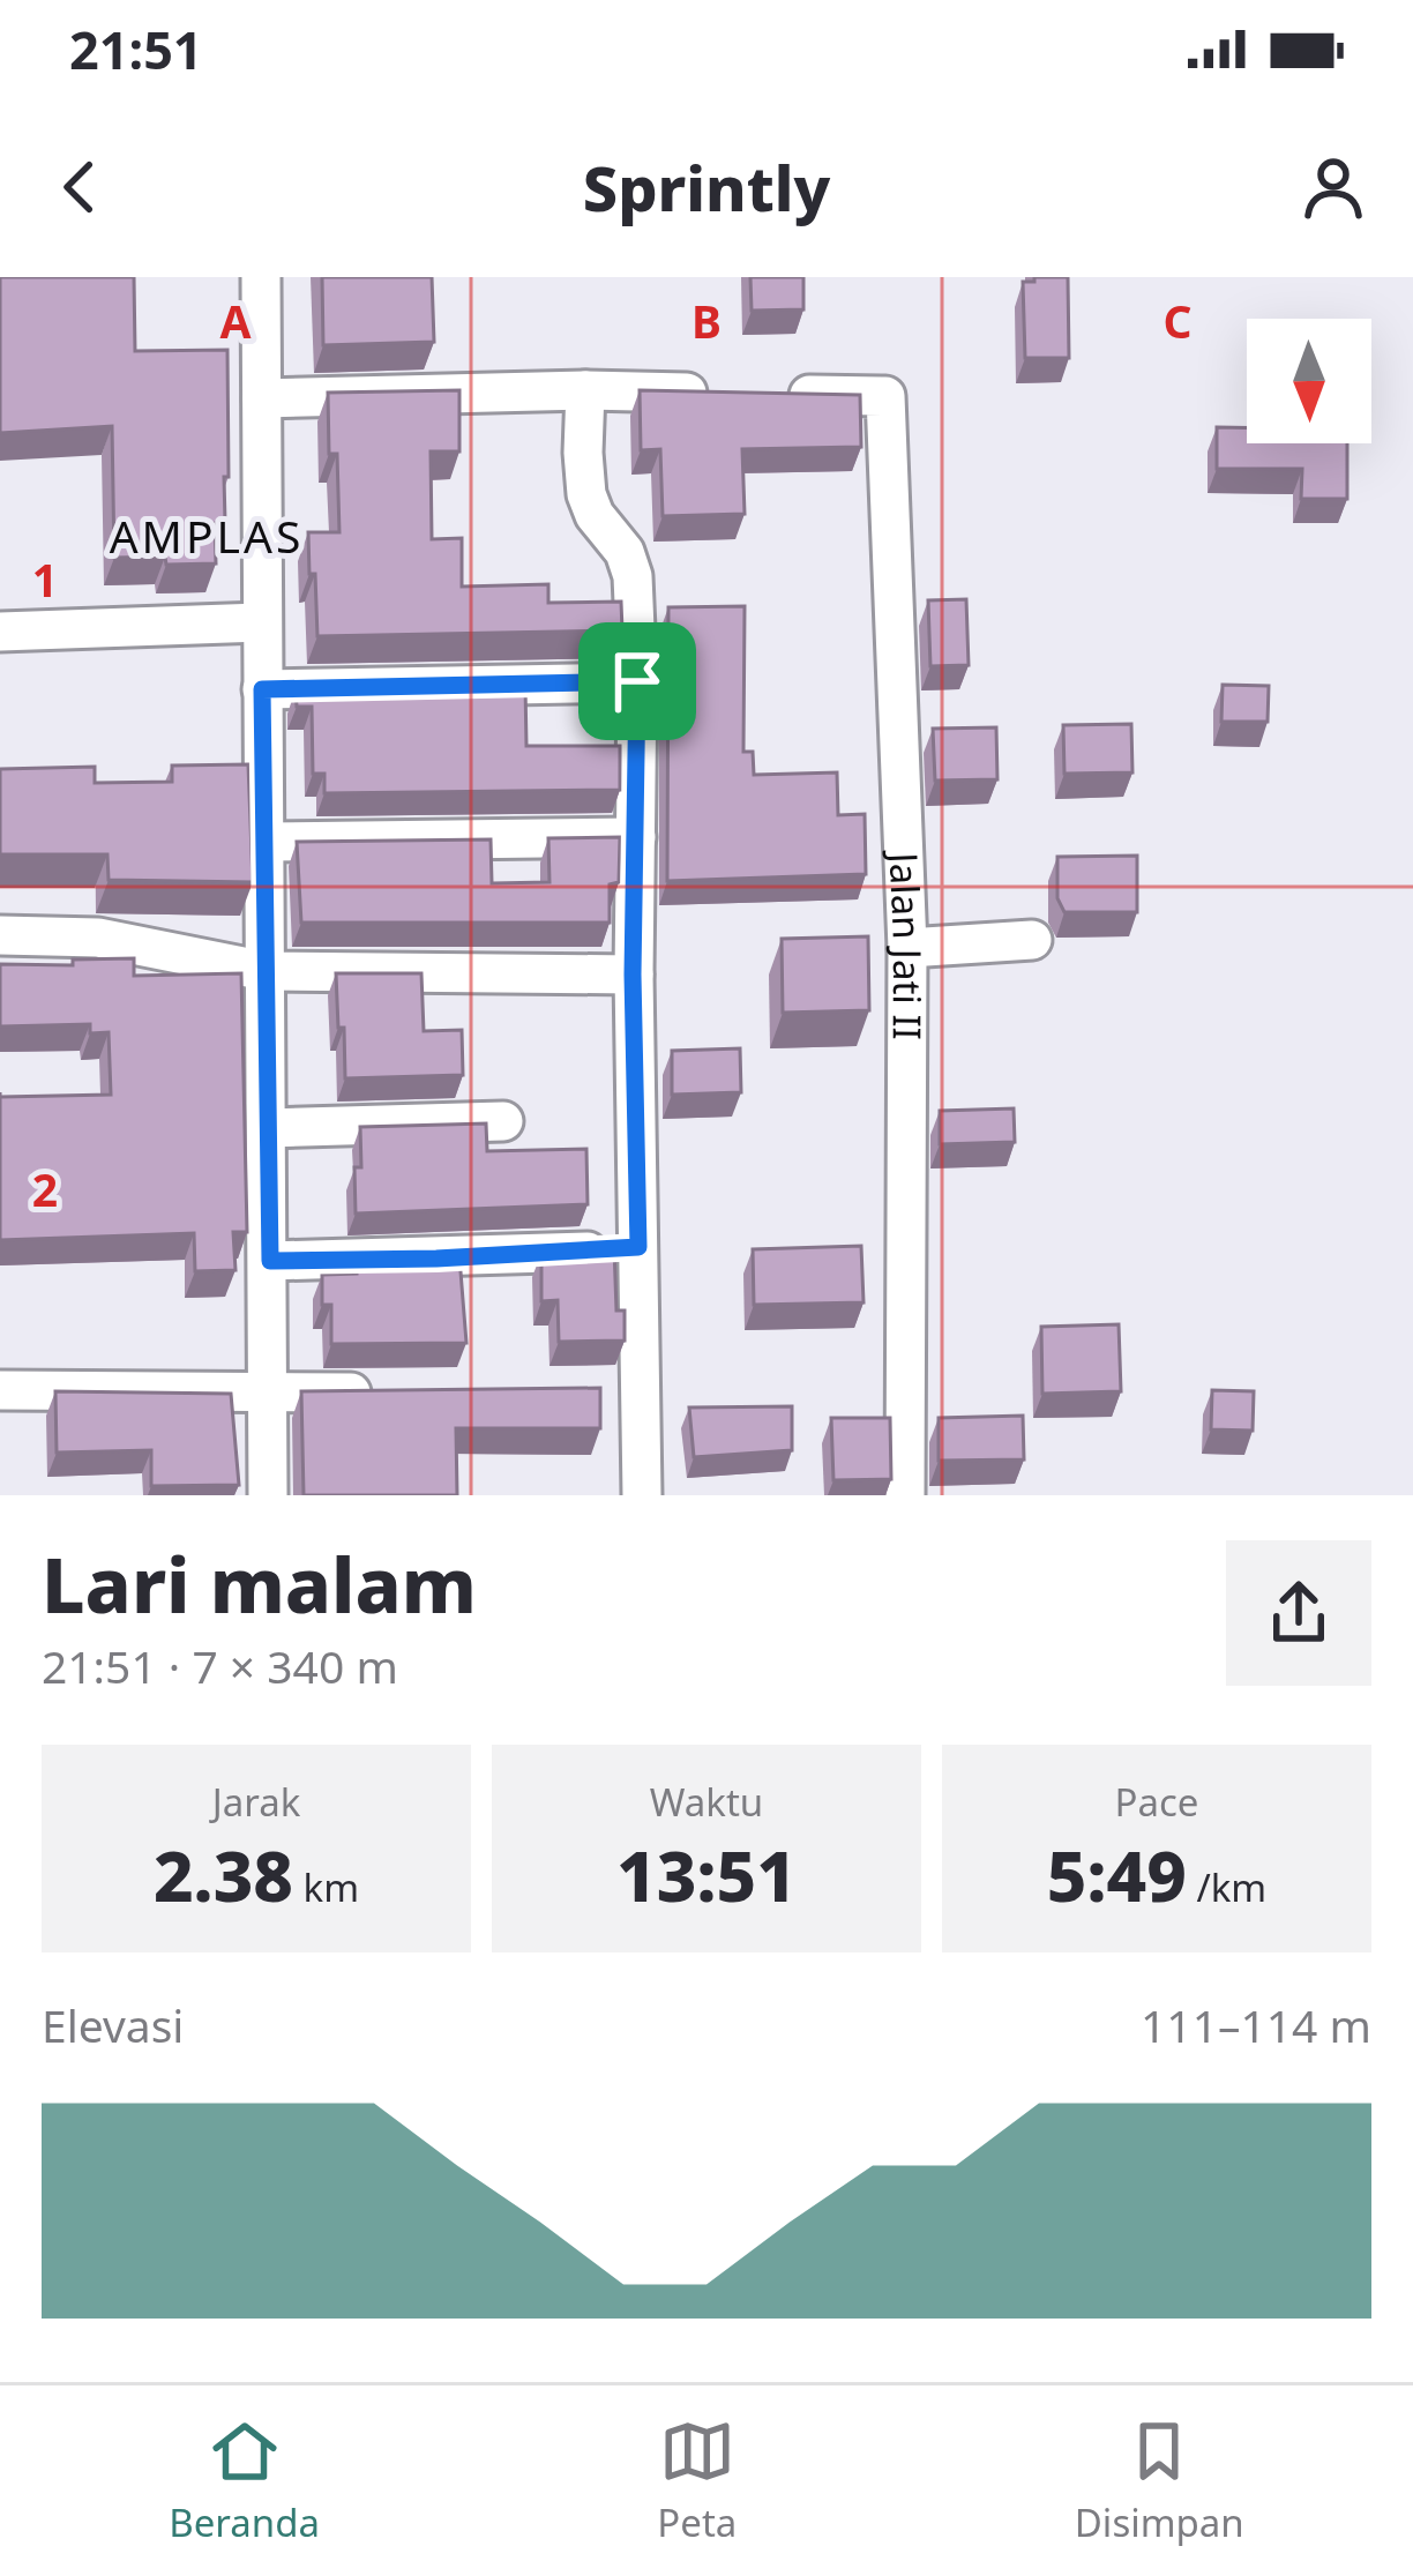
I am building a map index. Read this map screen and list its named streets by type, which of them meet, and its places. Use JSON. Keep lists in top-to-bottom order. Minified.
{"streets":{"street":["Jalan Jati II"]},"districts":["AMPLAS"],"north":"bottom","page":{"status":"21:51","header":"Sprintly","heading":["Lari malam","21:51 · 7 × 340 m"],"stats":[["Jarak","2.38 km"],["Waktu","13:51"],["Pace","5:49 /km"]],"chart":["Elevasi","111–114 m"],"tabs":["Beranda","Peta","Disimpan"]},"grid":{"columns":["A","B","C"],"rows":["1","2"]}}
